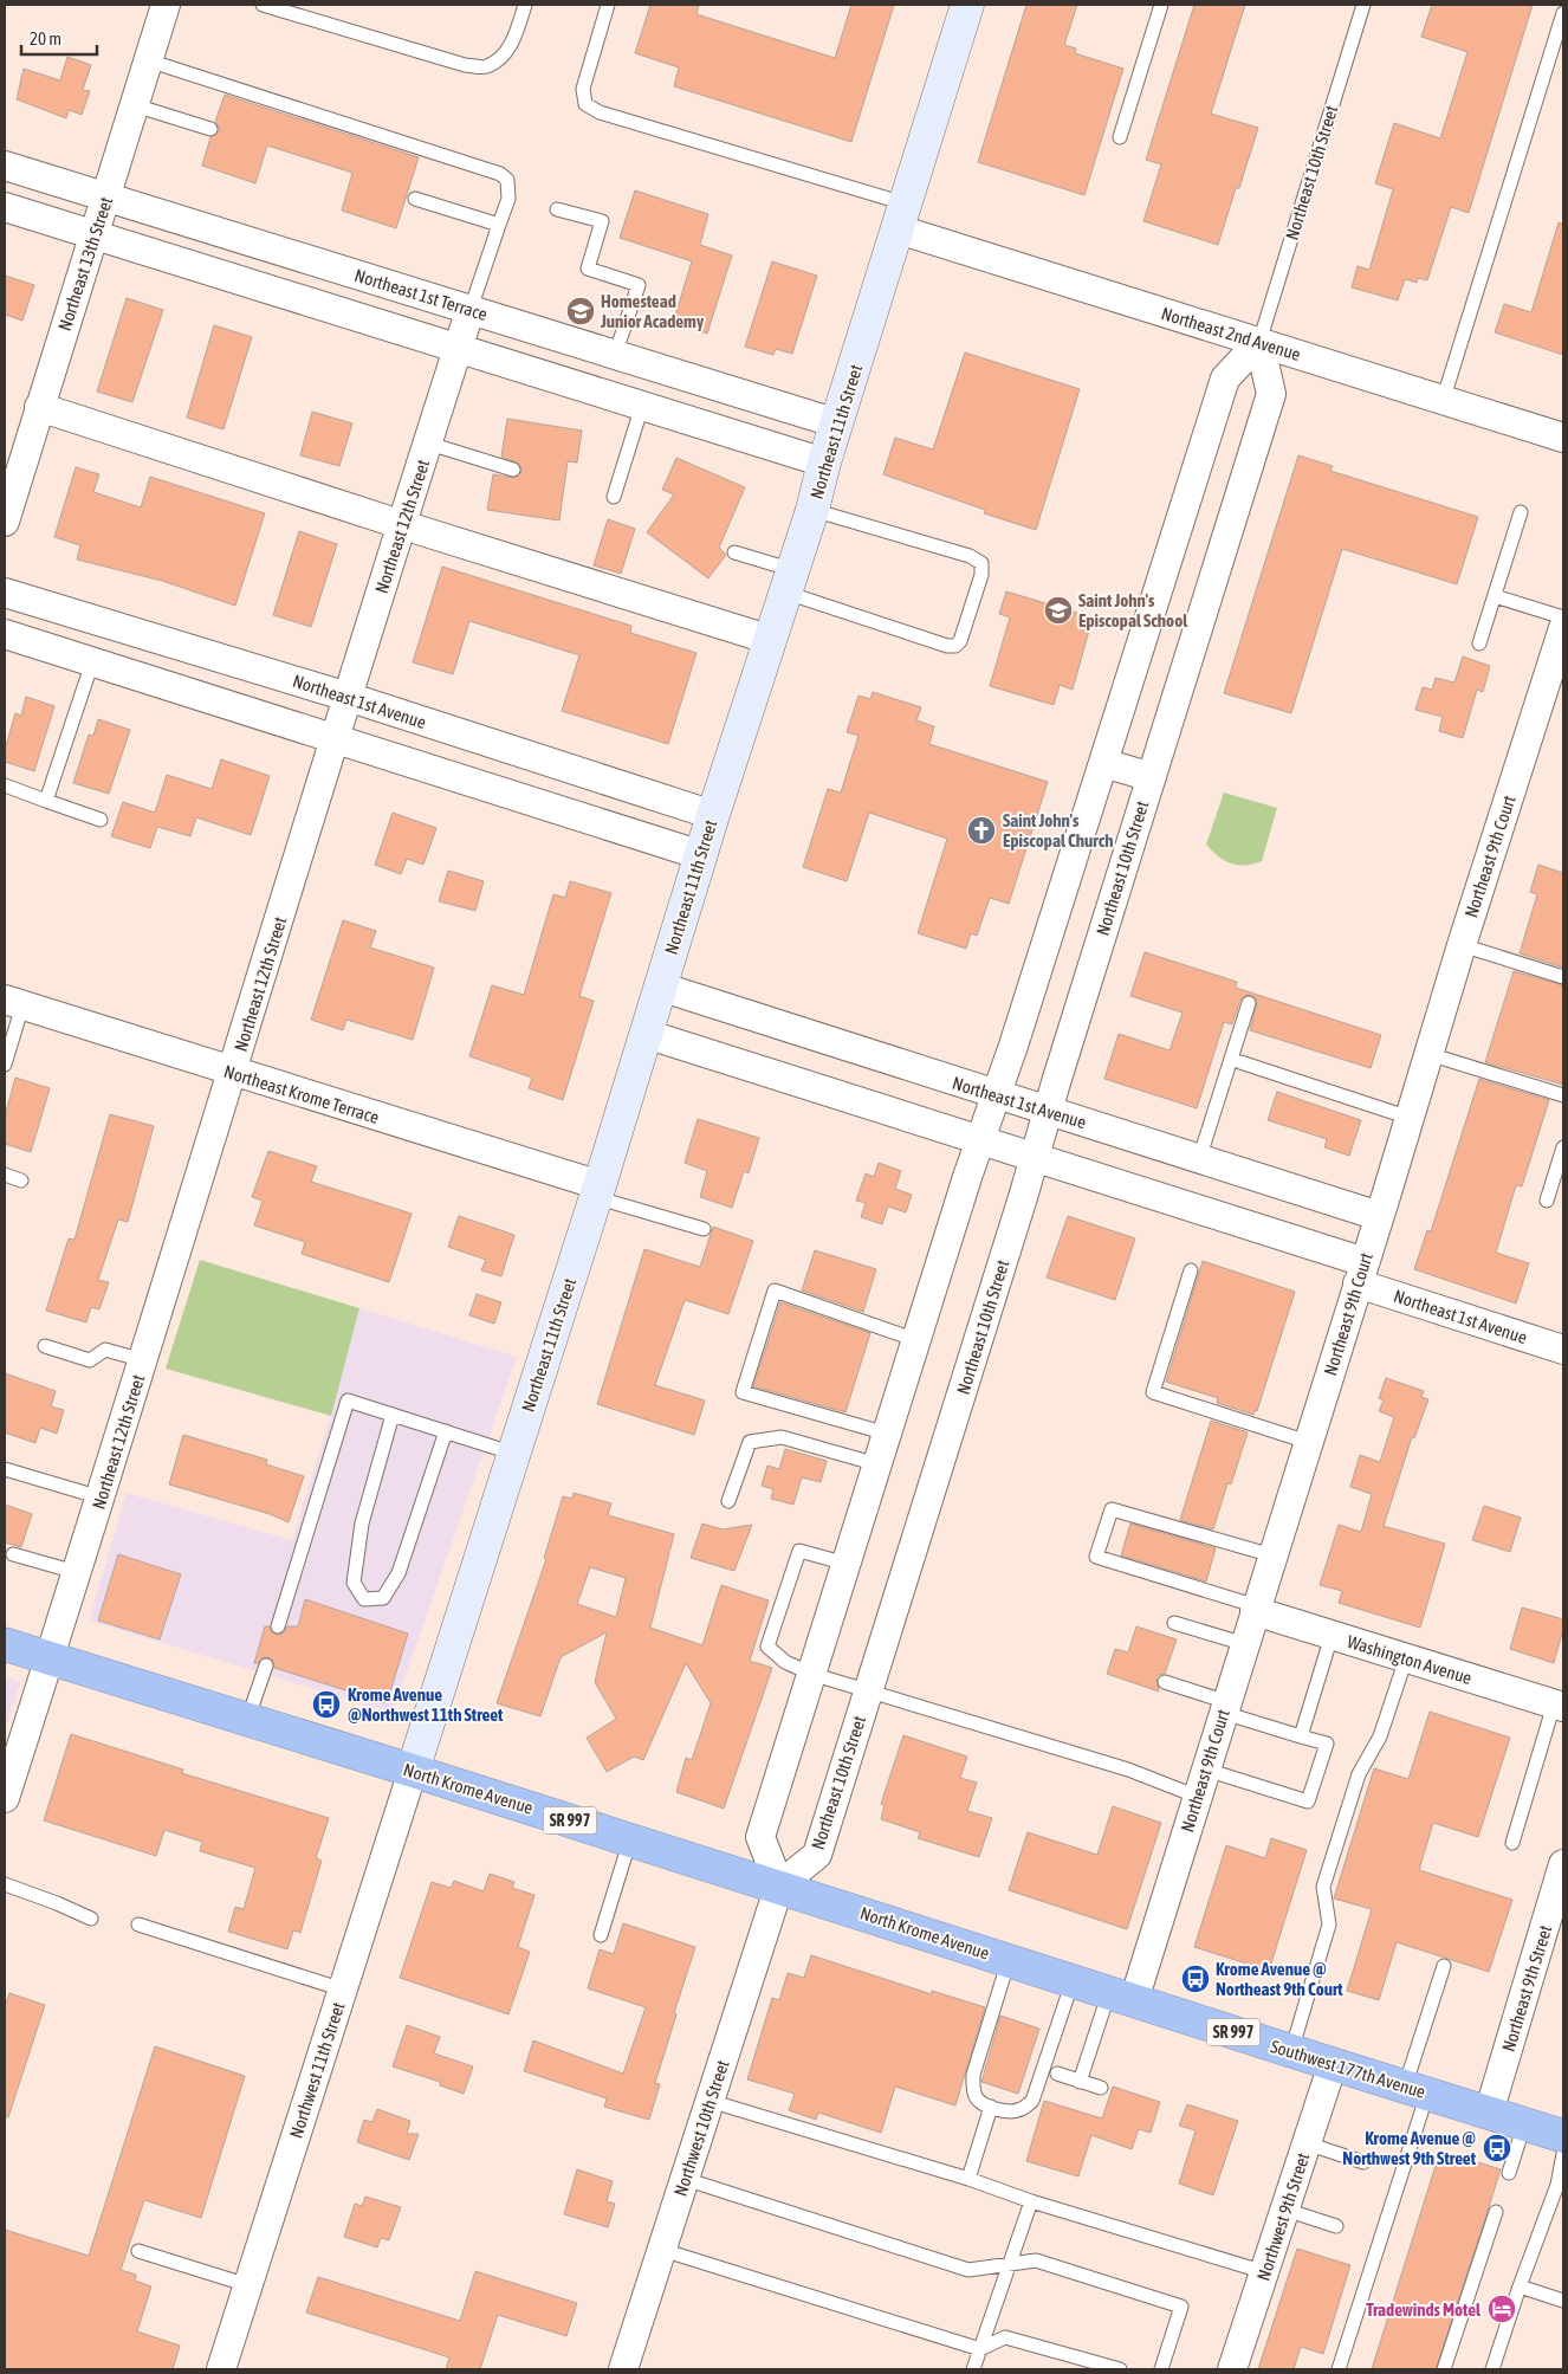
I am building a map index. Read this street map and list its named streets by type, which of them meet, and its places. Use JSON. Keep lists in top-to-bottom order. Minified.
{"streets":{"highway":["North Krome Avenue","SR 997","Southwest 177th Avenue"],"street":["Northeast 10th Street","Northeast 13th Street","Northeast 1st Terrace","Northeast 2nd Avenue","Northeast 11th Street","Northeast 12th Street","Northeast 1st Avenue","Northeast 9th Court","Northeast Krome Terrace","Washington Avenue","Northeast 9th Street","Northwest 11th Street","Northwest 10th Street","Northwest 9th Street"]},"crossings":[["Northeast 10th Street","Northeast 2nd Avenue"],["Northeast 10th Street","Northeast 1st Avenue"],["Northeast 10th Street","North Krome Avenue"],["Northeast 10th Street","Northwest 10th Street"],["Northeast 13th Street","Northeast 1st Terrace"],["Northeast 1st Terrace","Northeast 11th Street"],["Northeast 1st Terrace","Northeast 12th Street"],["Northeast 2nd Avenue","Northeast 11th Street"],["Northeast 11th Street","Northeast 1st Avenue"],["Northeast 11th Street","Northeast Krome Terrace"],["Northeast 11th Street","North Krome Avenue"],["Northeast 11th Street","Northwest 11th Street"],["Northeast 12th Street","Northeast 1st Avenue"],["Northeast 12th Street","Northeast Krome Terrace"],["Northeast 12th Street","North Krome Avenue"],["Northeast 1st Avenue","Northeast 9th Court"],["Northeast 9th Court","Washington Avenue"],["Northeast 9th Court","North Krome Avenue"],["Northeast 9th Court","Southwest 177th Avenue"],["North Krome Avenue","Southwest 177th Avenue"],["North Krome Avenue","Northwest 11th Street"],["North Krome Avenue","Northwest 10th Street"],["Northeast 9th Street","Southwest 177th Avenue"],["Southwest 177th Avenue","Northwest 9th Street"]],"places":{"school or university":["Homestead Junior Academy","Saint John's Episcopal School"],"church":["Saint John's Episcopal Church"],"bus stop":["Krome Avenue @Northwest 11th Street","Krome Avenue @ Northeast 9th Court","Krome Avenue @ Northwest 9th Street"],"hotel":["Tradewinds Motel"]},"scale_bar":"20 m"}
